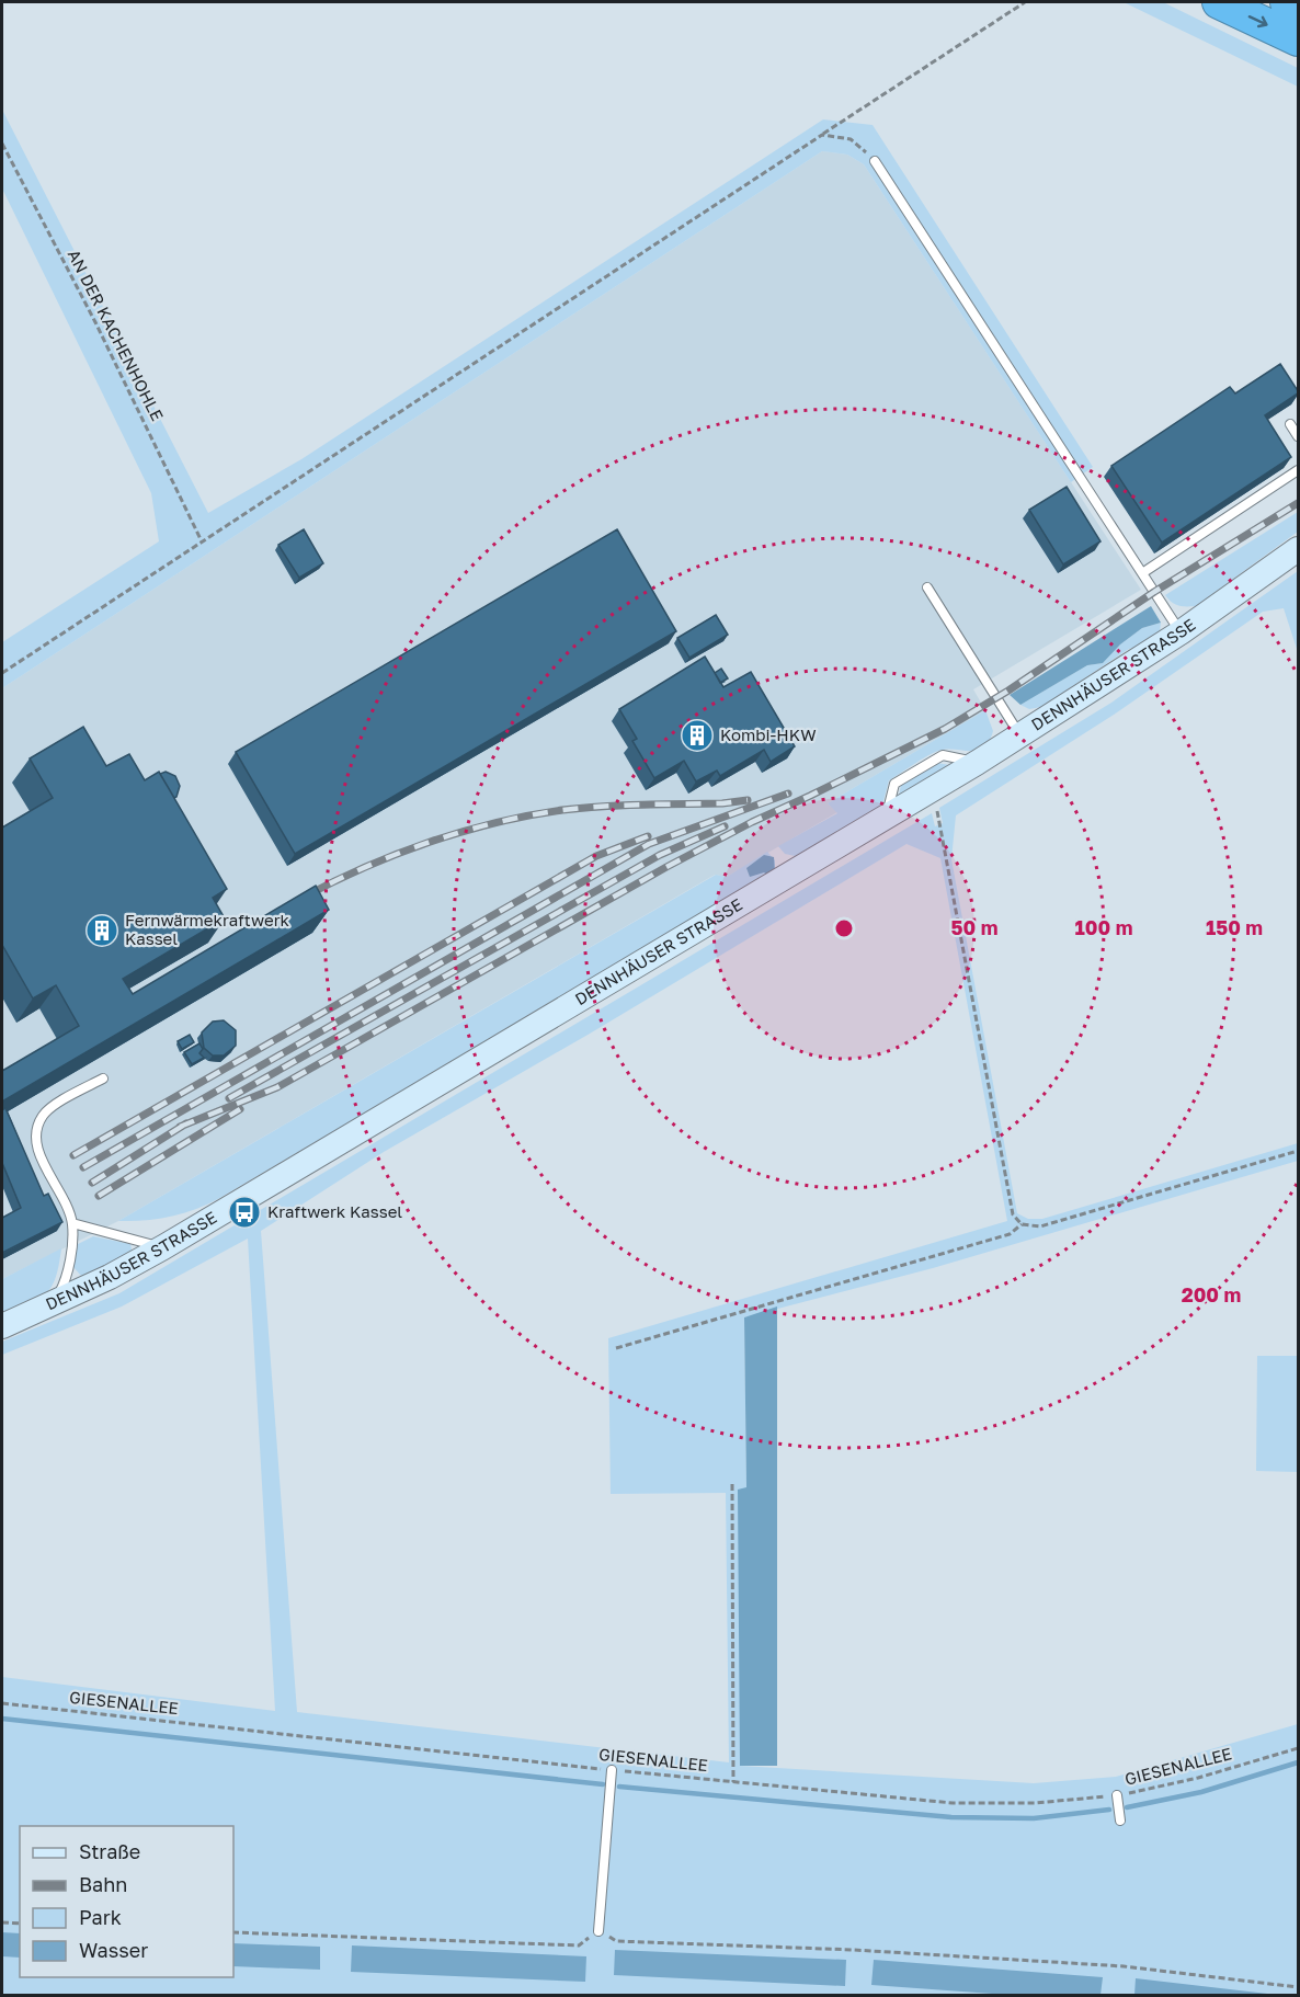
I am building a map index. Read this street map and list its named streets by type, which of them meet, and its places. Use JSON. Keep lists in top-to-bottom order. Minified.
{"streets":{"street":["DENNHÄUSER STRASSE"],"path":["AN DER KACHENHOHLE","GIESENALLEE"]},"places":{"building":["Kombi-HKW","Fernwärmekraftwerk Kassel"],"bus stop":["Kraftwerk Kassel"]},"legend":["Straße","Bahn","Park","Wasser"],"rings":["50 m","100 m","150 m","200 m"]}
